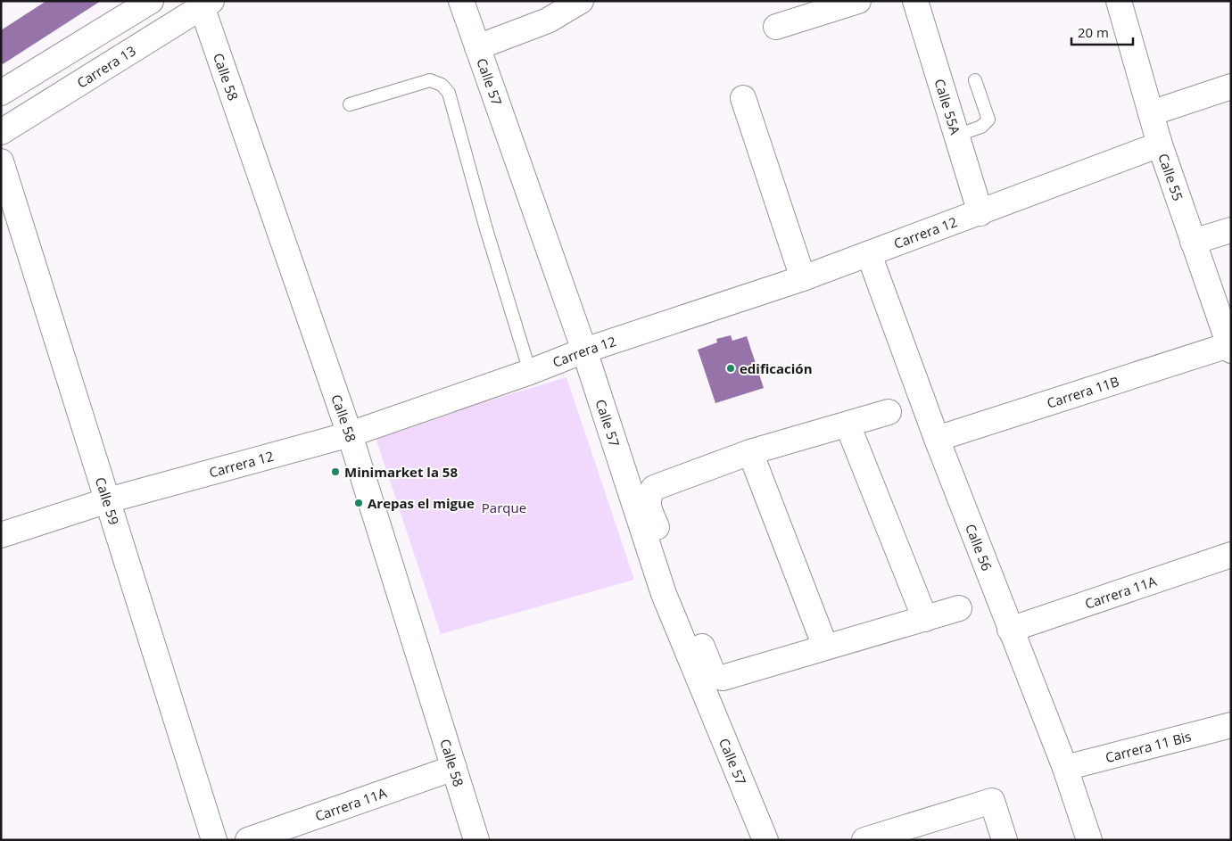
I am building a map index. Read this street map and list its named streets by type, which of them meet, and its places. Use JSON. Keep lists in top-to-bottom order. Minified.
{"streets":{"street":["Carrera 13","Calle 58","Calle 57","Calle 55A","Calle 55","Carrera 12","Carrera 11B","Calle 59","Calle 56","Carrera 11A","Carrera 11 Bis"]},"crossings":[["Carrera 13","Calle 58"],["Calle 58","Carrera 12"],["Calle 58","Carrera 11A"],["Calle 57","Carrera 12"],["Calle 55A","Carrera 12"],["Calle 55","Carrera 12"],["Calle 55","Carrera 11B"],["Carrera 12","Calle 59"],["Carrera 12","Calle 56"],["Carrera 11B","Calle 56"],["Calle 56","Carrera 11A"],["Calle 56","Carrera 11 Bis"]],"parks":["Parque"],"places":["edificación","Minimarket la 58","Arepas el migue"],"scale_bar":"20 m"}
